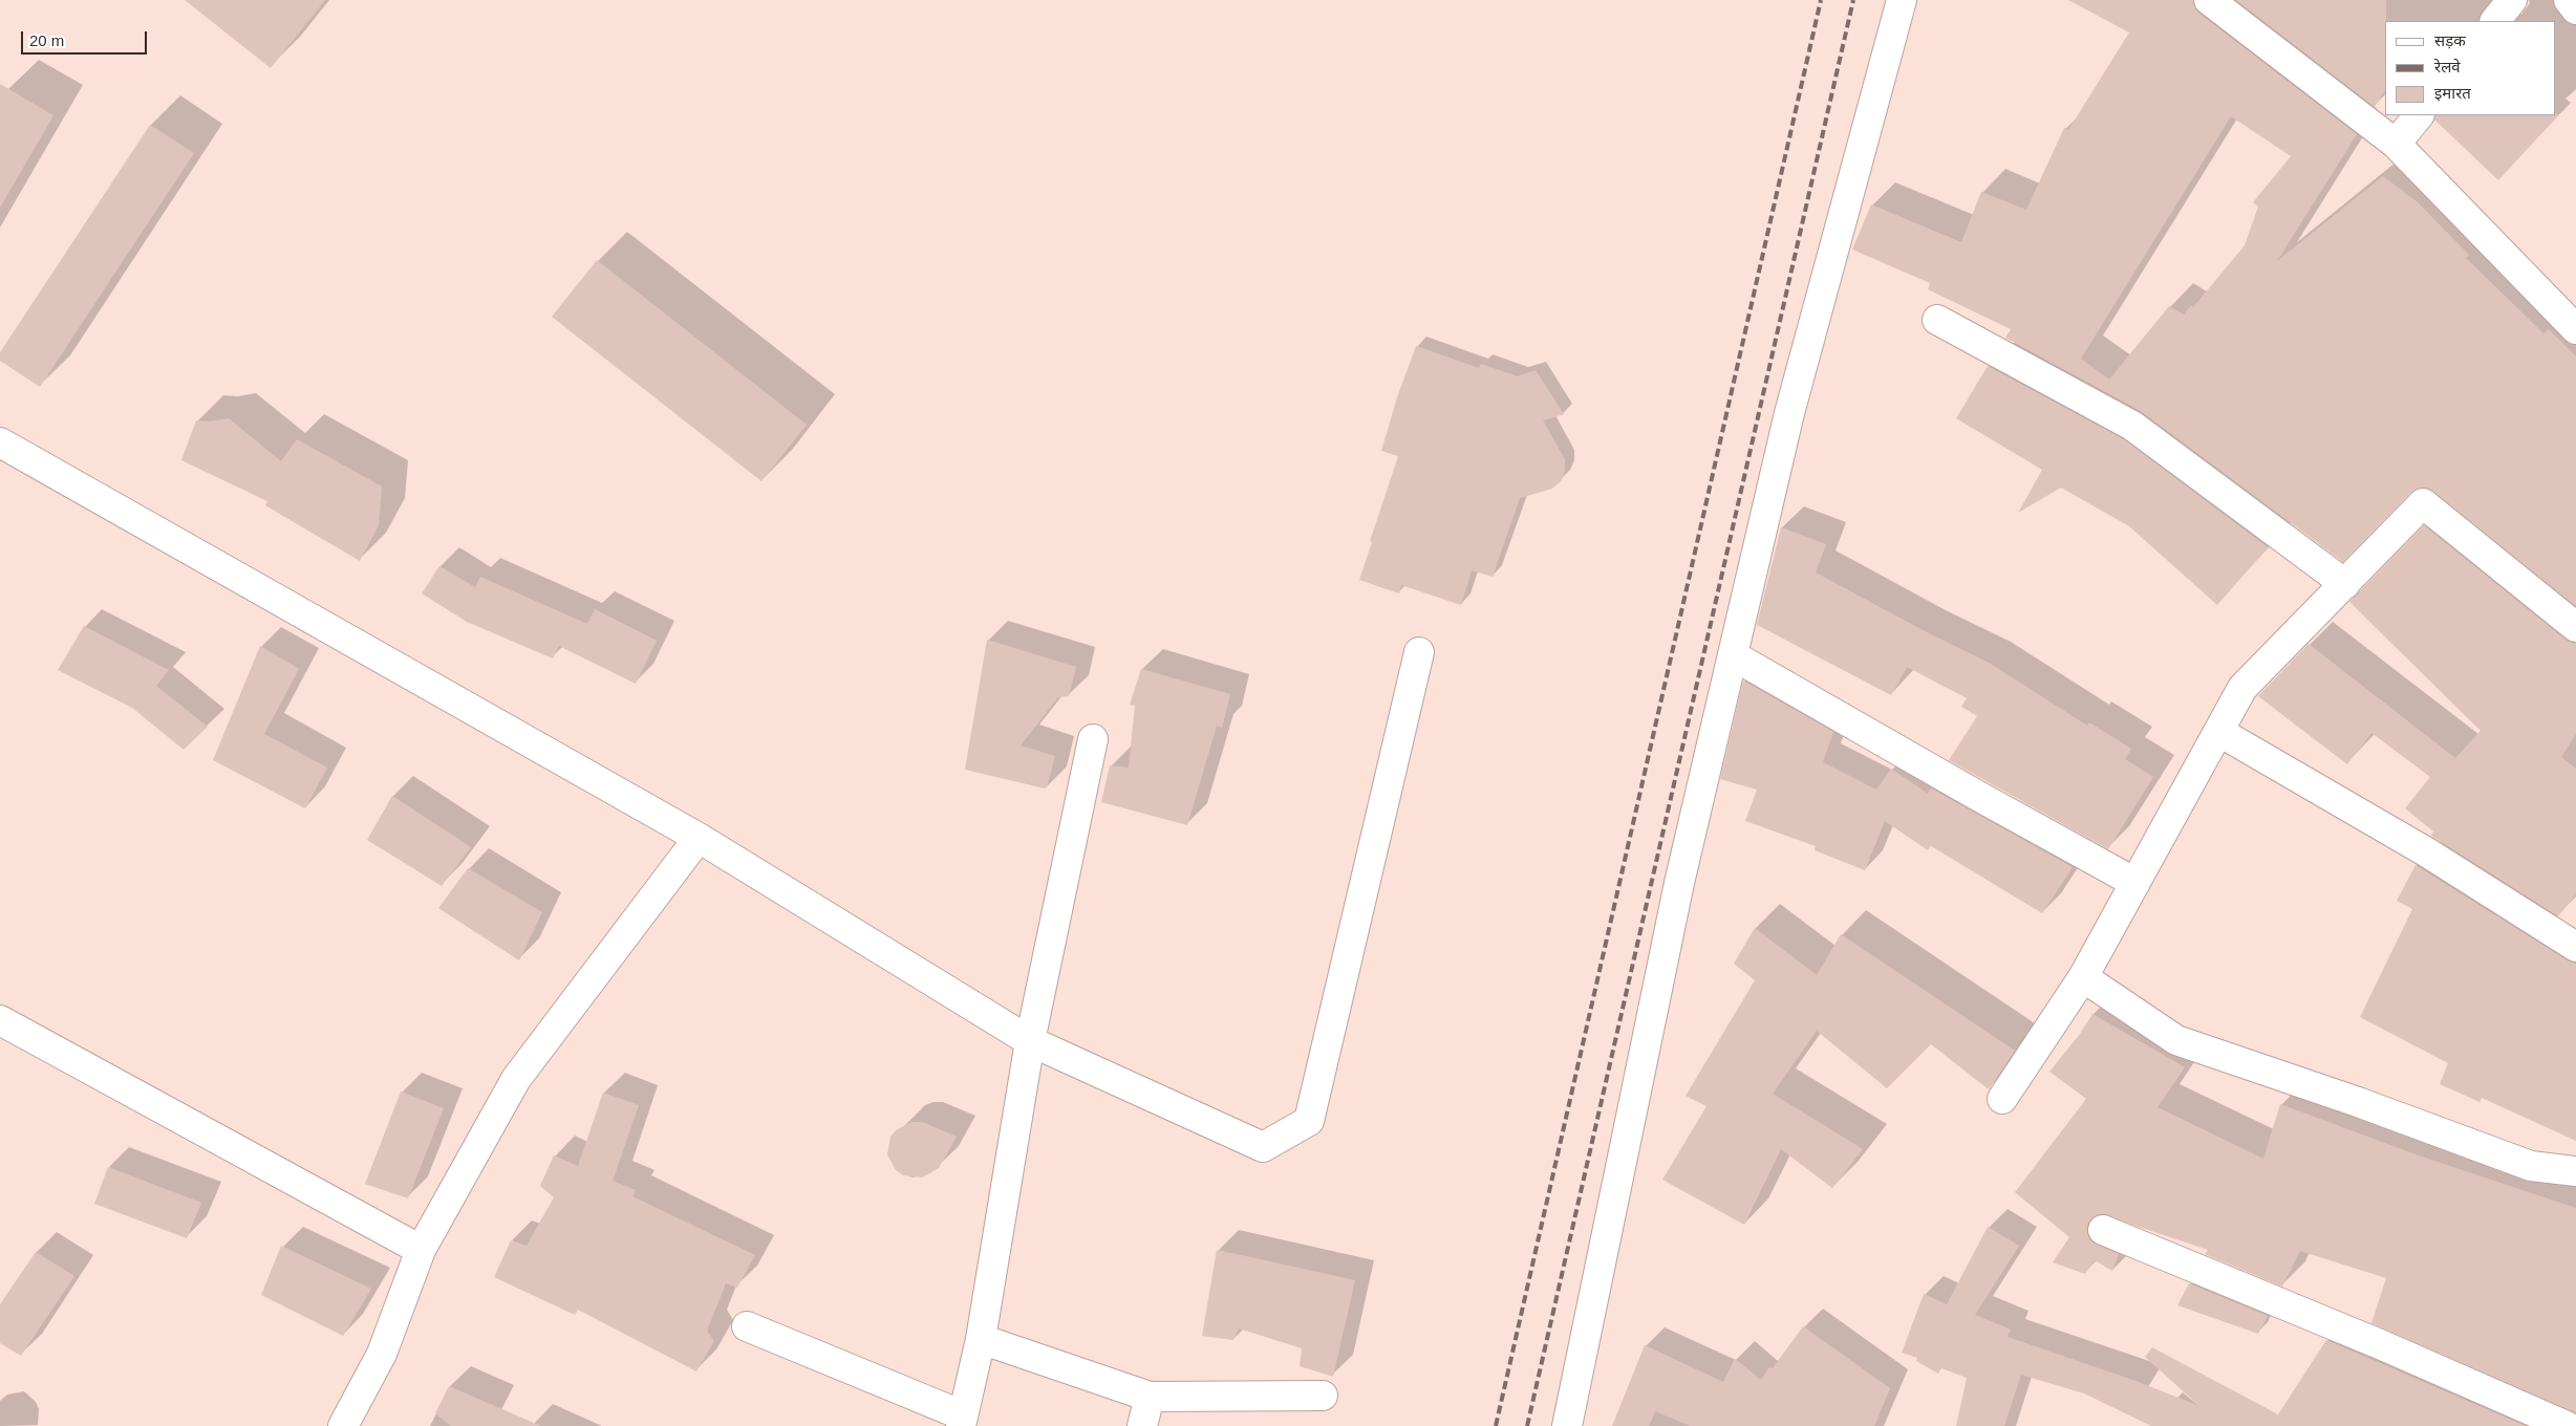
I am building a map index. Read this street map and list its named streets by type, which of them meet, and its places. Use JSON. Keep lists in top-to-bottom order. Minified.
{"legend":["सड़क","रेलवे","इमारत"],"scale_bar":"20 m"}
